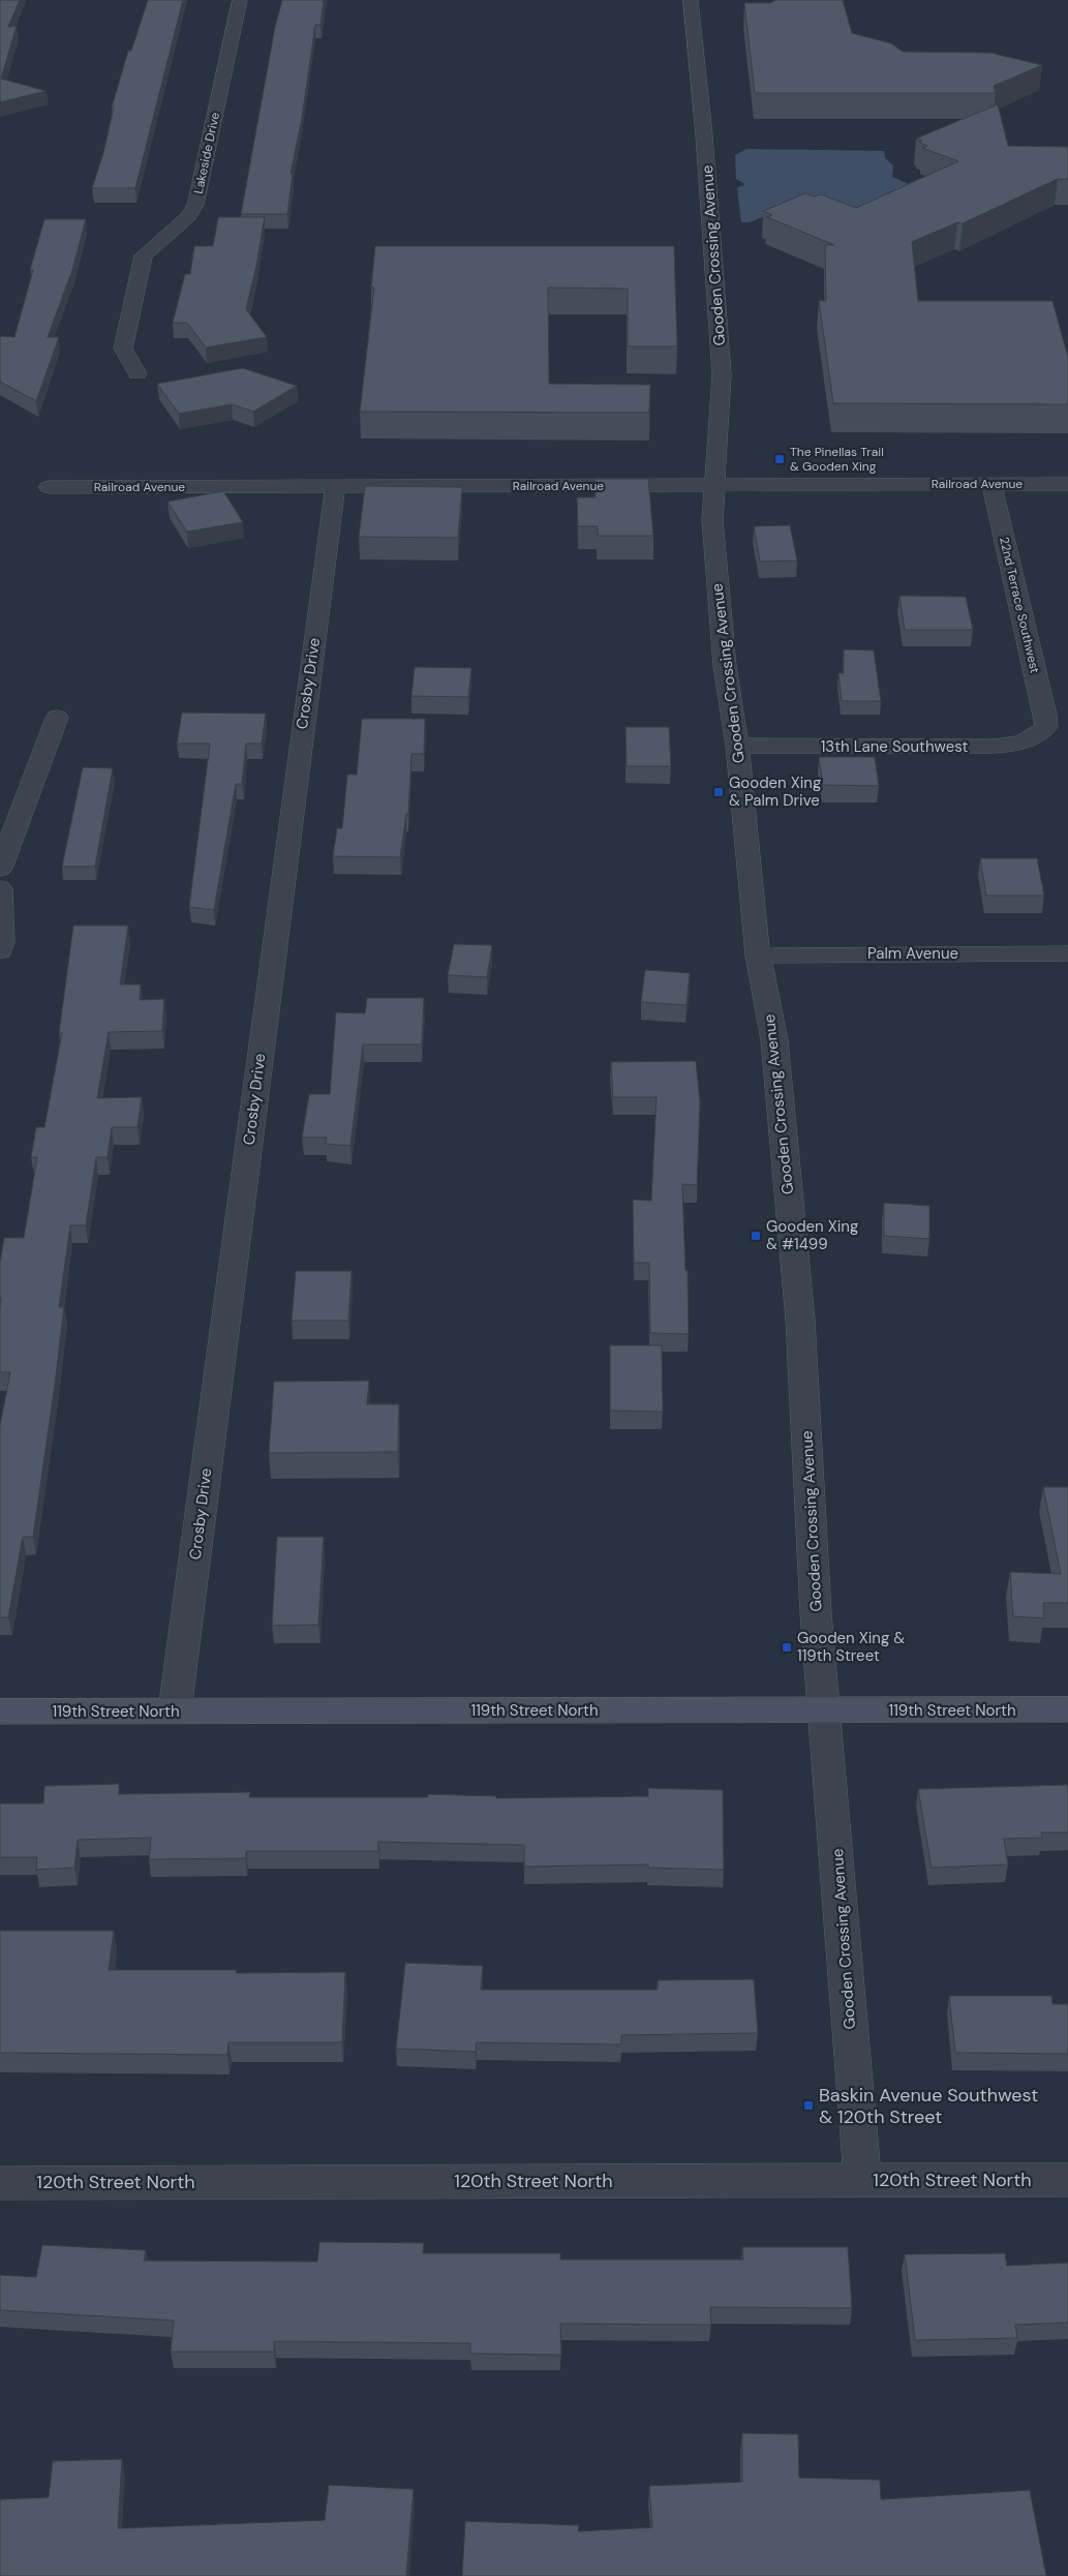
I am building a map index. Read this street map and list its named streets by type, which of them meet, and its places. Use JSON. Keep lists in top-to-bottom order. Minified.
{"streets":{"street":["Lakeside Drive","Gooden Crossing Avenue","Railroad Avenue","22nd Terrace Southwest","Crosby Drive","13th Lane Southwest","Palm Avenue","119th Street North","120th Street North"]},"crossings":[["Gooden Crossing Avenue","Railroad Avenue"],["Gooden Crossing Avenue","13th Lane Southwest"],["Gooden Crossing Avenue","Palm Avenue"],["Gooden Crossing Avenue","119th Street North"],["Gooden Crossing Avenue","120th Street North"],["Railroad Avenue","22nd Terrace Southwest"],["Railroad Avenue","Crosby Drive"],["22nd Terrace Southwest","13th Lane Southwest"],["Crosby Drive","119th Street North"]],"places":{"transit":["The Pinellas Trail & Gooden Xing","Gooden Xing & Palm Drive","Gooden Xing & #1499","Gooden Xing & 119th Street","Baskin Avenue Southwest & 120th Street"]}}
